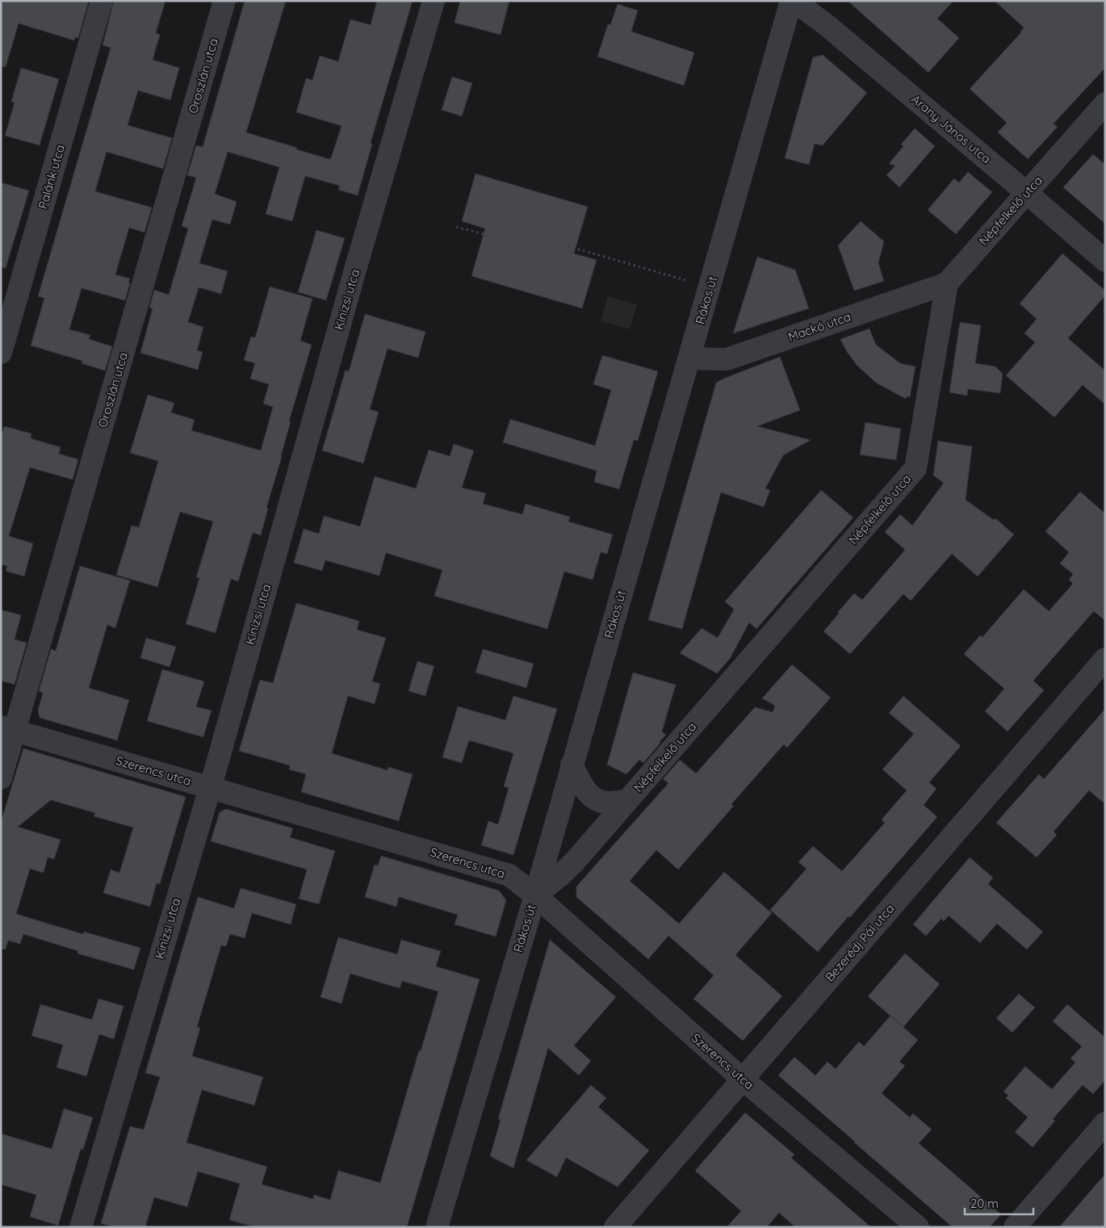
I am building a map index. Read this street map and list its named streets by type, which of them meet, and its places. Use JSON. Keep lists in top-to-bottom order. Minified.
{"streets":{"street":["Oroszlán utca","Arany János utca","Palánk utca","Népfelkelő utca","Kinizsi utca","Rákos út","Mackó utca","Szerencs utca","Bezerédj Pál utca"]},"crossings":[["Oroszlán utca","Szerencs utca"],["Arany János utca","Népfelkelő utca"],["Arany János utca","Rákos út"],["Népfelkelő utca","Rákos út"],["Népfelkelő utca","Mackó utca"],["Népfelkelő utca","Szerencs utca"],["Kinizsi utca","Szerencs utca"],["Rákos út","Mackó utca"],["Rákos út","Szerencs utca"],["Szerencs utca","Bezerédj Pál utca"]],"scale_bar":"20 m"}
